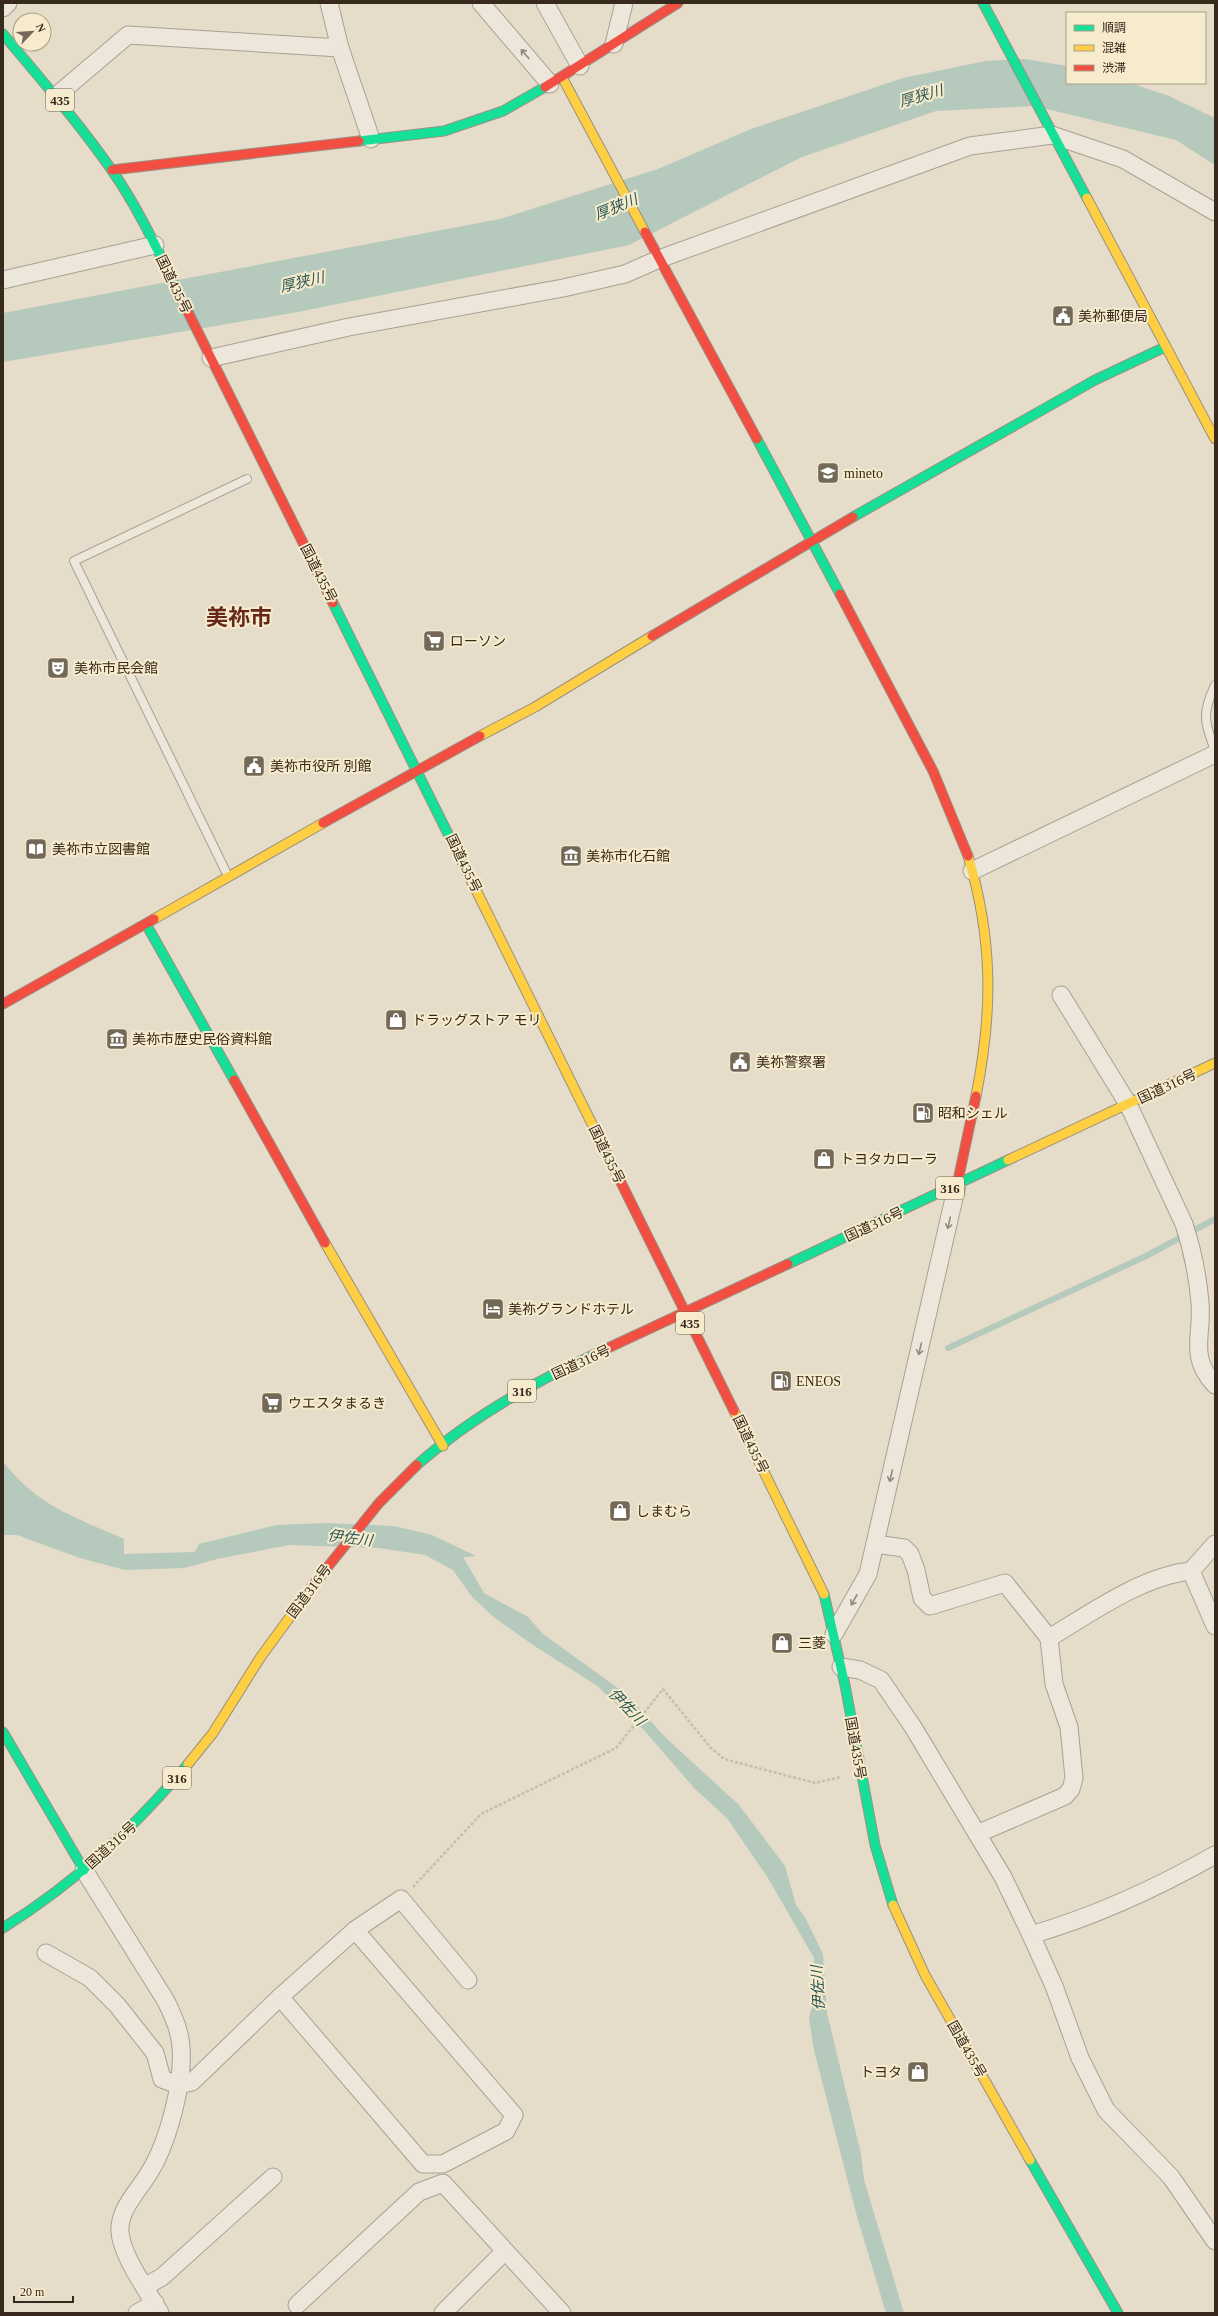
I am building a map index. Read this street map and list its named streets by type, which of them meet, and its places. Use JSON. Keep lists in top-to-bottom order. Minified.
{"streets":{"main road":["435","国道435号","国道316号","316"]},"crossings":[["国道435号","国道316号"]],"districts":["美祢市"],"water":["厚狭川","伊佐川"],"places":{"public building":["美祢郵便局","美祢市役所 別館","美祢警察署"],"school or university":["mineto"],"supermarket":["ローソン","ウエスタまるき"],"theatre":["美祢市民会館"],"library":["美祢市立図書館"],"museum":["美袮市化石館","美袮市歴史民俗資料館"],"shop":["ドラッグストア モリ","トヨタカローラ","しまむら","三菱","トヨタ"],"fuel station":["昭和シェル","ENEOS"],"hotel":["美祢グランドホテル"]},"legend":["順調","混雑","渋滞"],"scale_bar":"20 m","north":"top right"}
